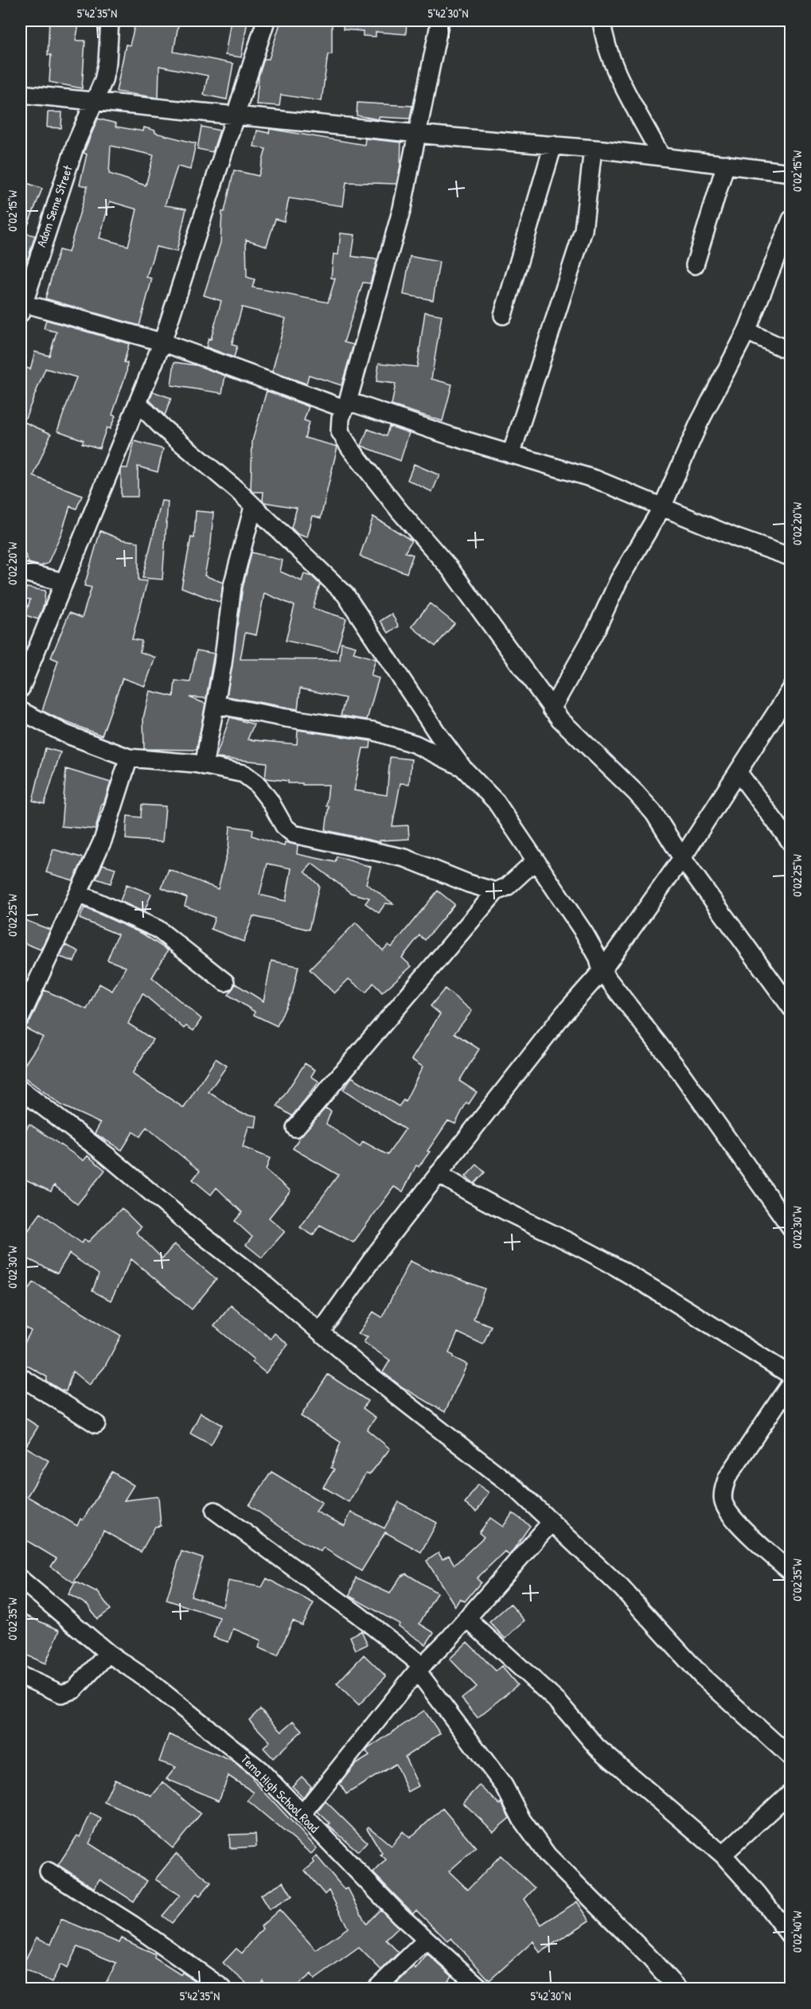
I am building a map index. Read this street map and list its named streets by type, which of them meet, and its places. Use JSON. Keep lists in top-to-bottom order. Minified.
{"streets":{"street":["Adom Seme Street","Tema High School Road"]},"coordinates":["5°42'35\"N","5°42'30\"N","0°02'15\"W","0°02'20\"W","0°02'25\"W","0°02'30\"W","0°02'35\"W","0°02'40\"W"]}
